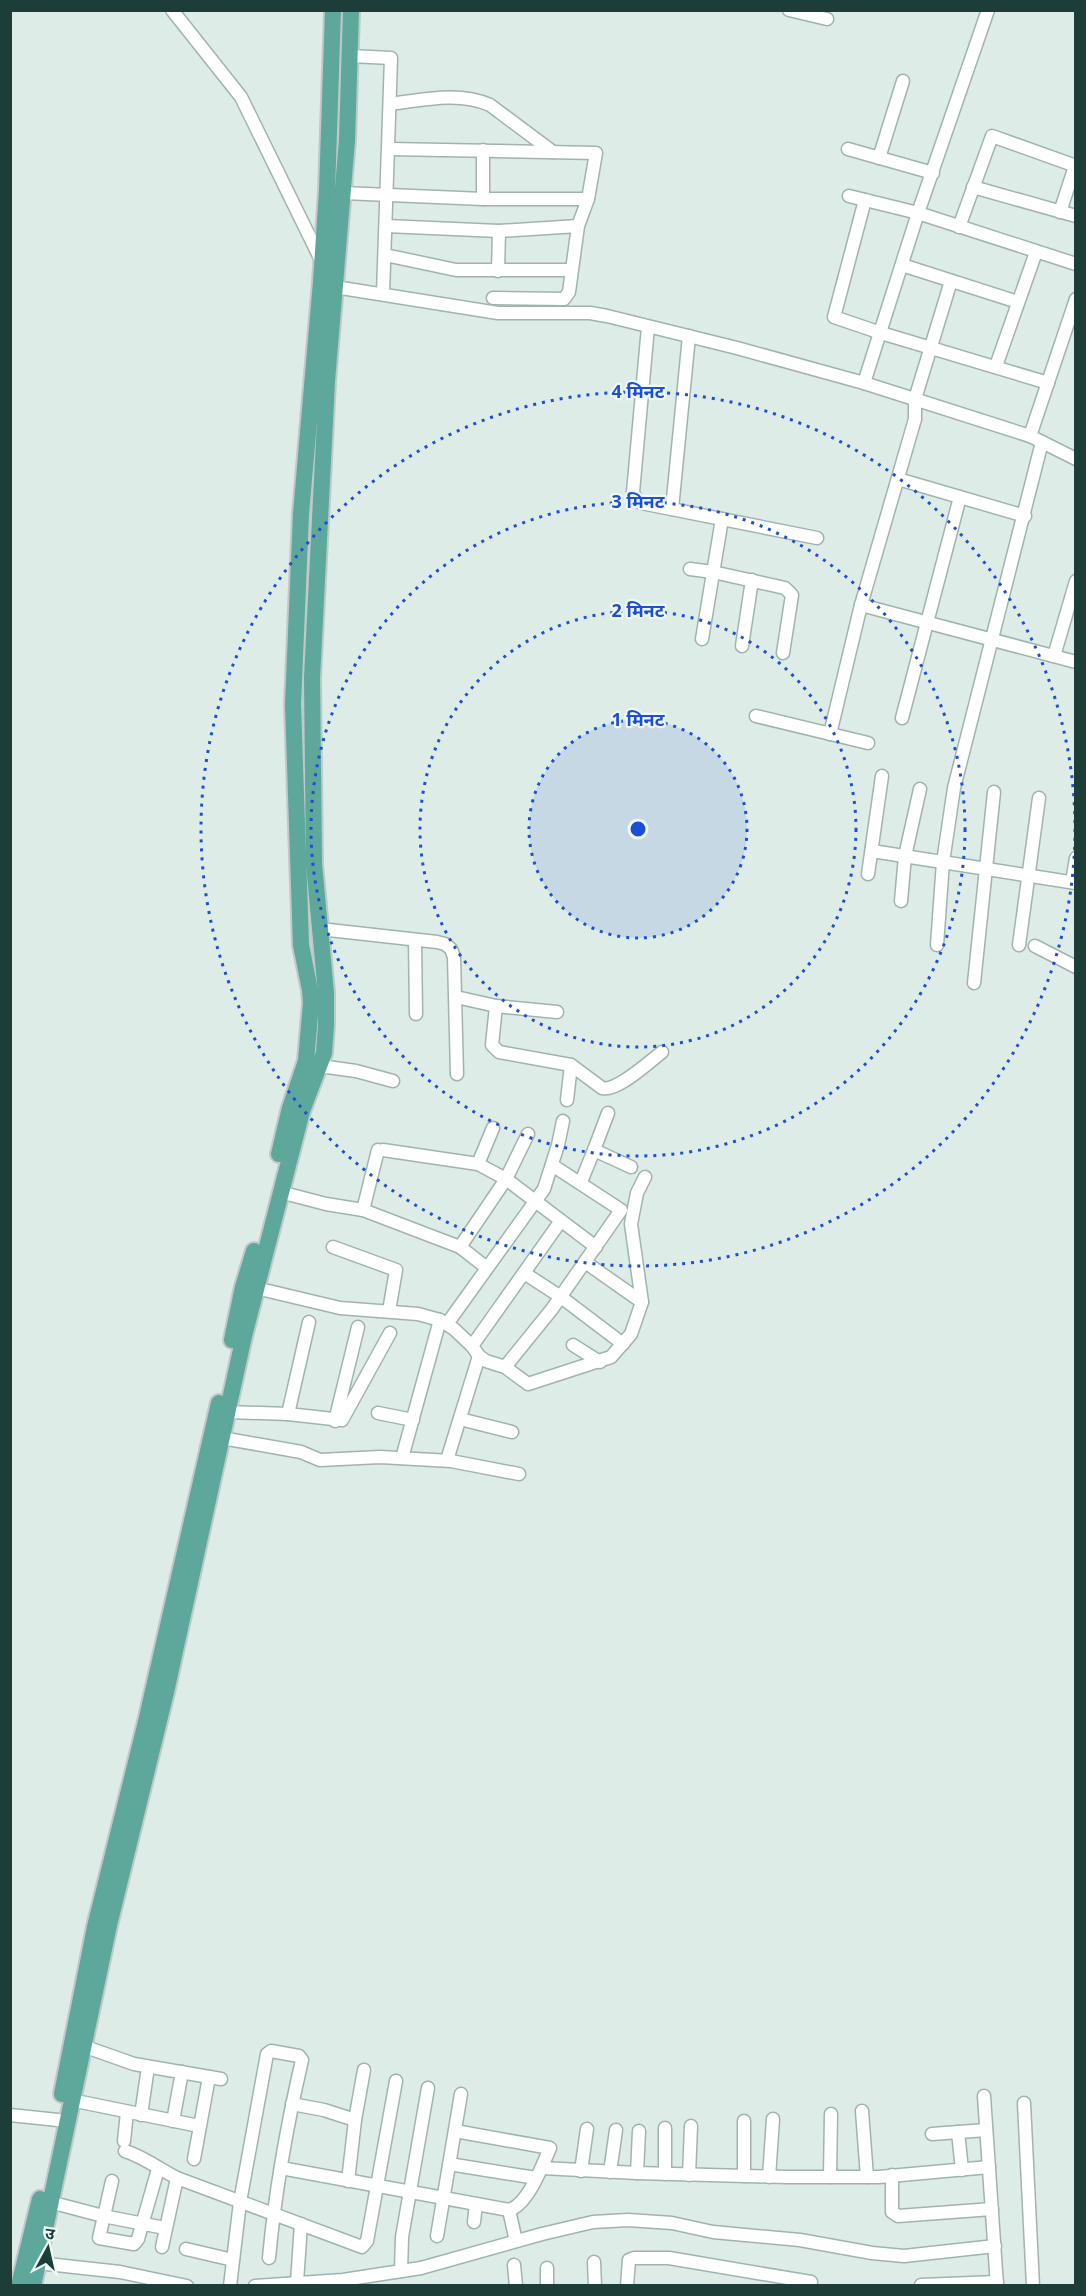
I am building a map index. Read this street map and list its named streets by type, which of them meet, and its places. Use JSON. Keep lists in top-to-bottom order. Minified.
{"north":"top","rings":["4 मिनट","3 मिनट","2 मिनट","1 मिनट"]}
